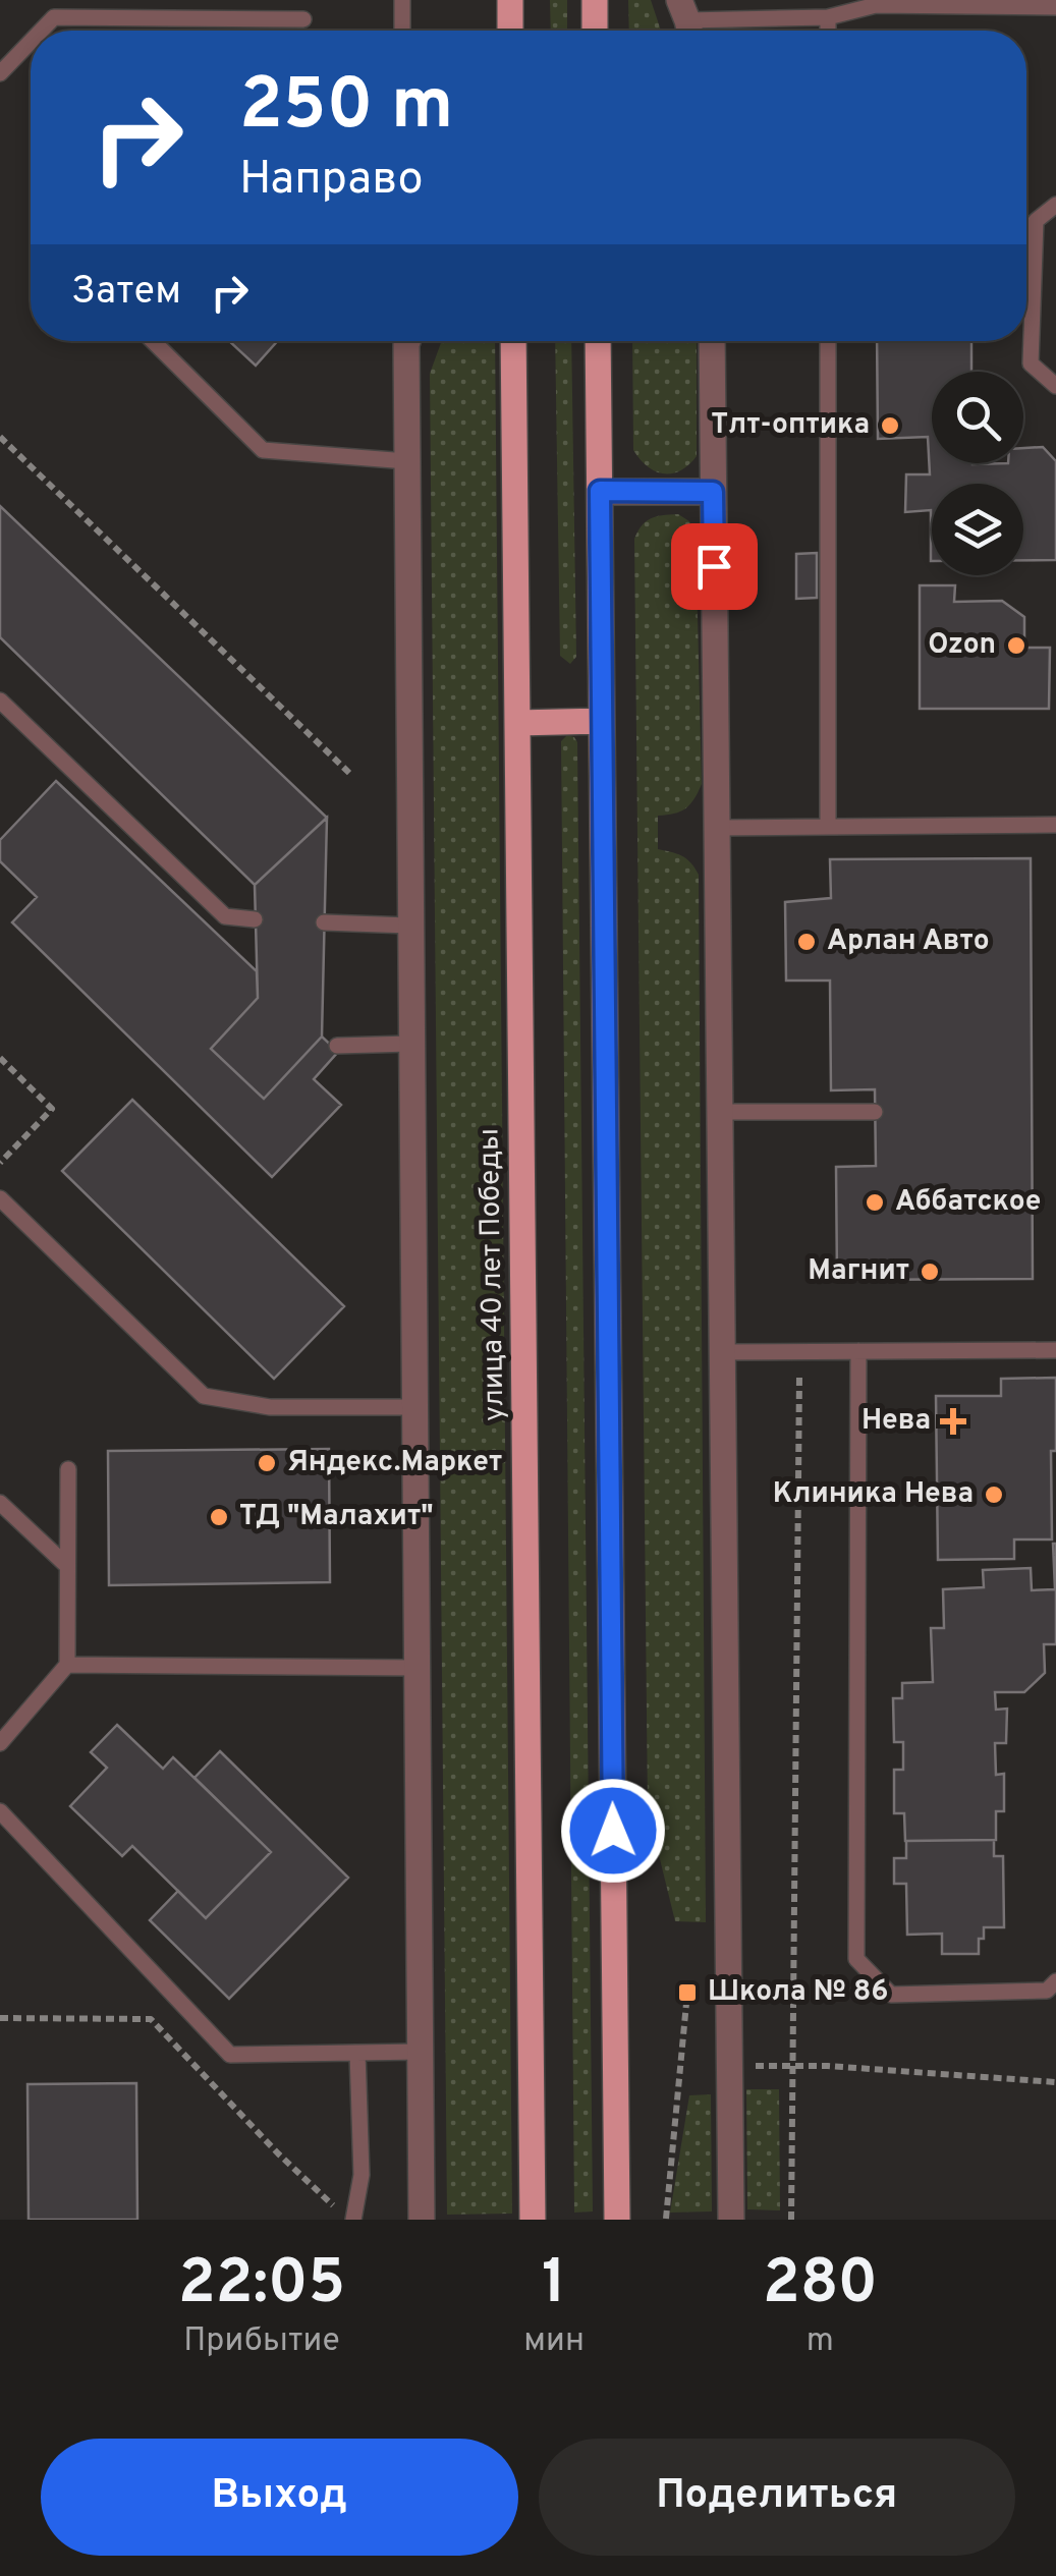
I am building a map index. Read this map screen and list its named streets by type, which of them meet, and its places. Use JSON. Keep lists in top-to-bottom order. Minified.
{"streets":{"main road":["улица 40 лет Победы"]},"places":{"other":["Тлт-оптика","Ozon","Арлан Авто","Аббатское","Магнит","Яндекс.Маркет","Клиника Нева","ТД \"Малахит\""],"health":["Нева"],"transit":["Школа № 86"]},"page":{"turn":["250 m","Направо"],"then":"Затем","eta":["22:05","Прибытие","1","мин","280","m"],"buttons":["Выход","Поделиться"]}}
